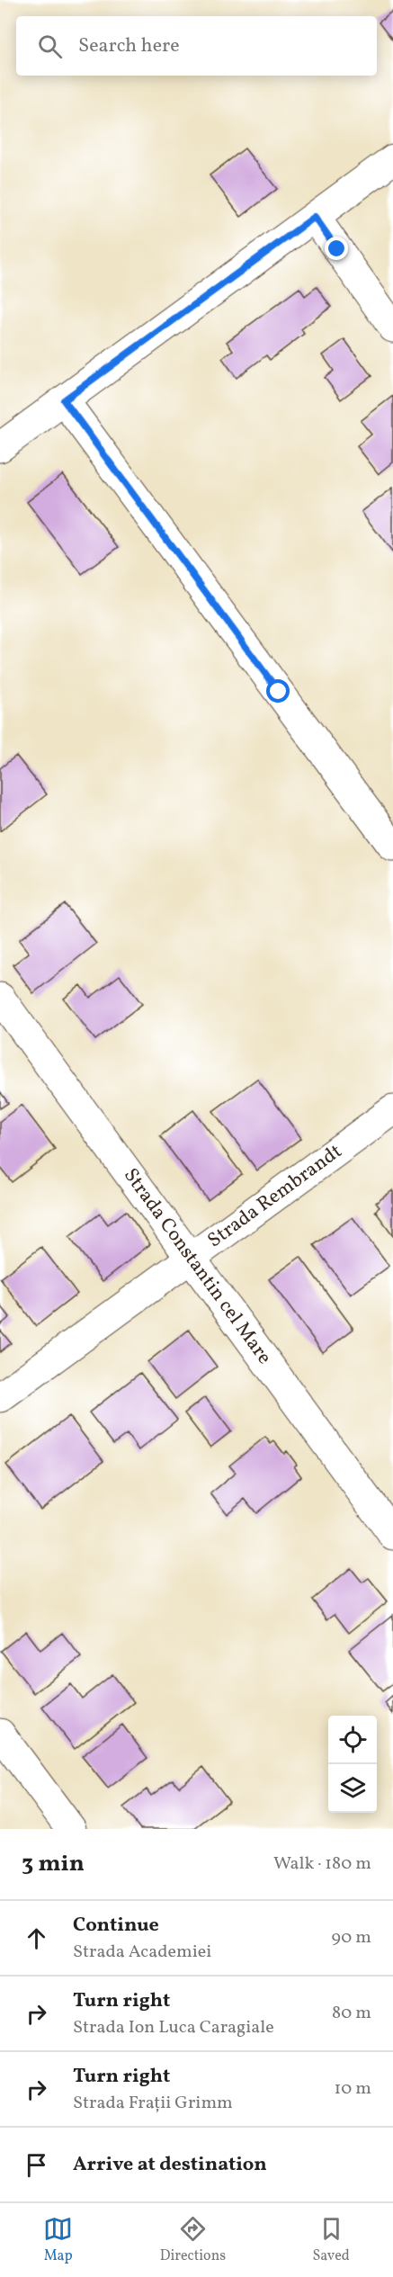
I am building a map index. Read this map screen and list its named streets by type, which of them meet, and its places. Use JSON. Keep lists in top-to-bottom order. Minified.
{"streets":{"street":["Strada Rembrandt","Strada Constantin cel Mare"]},"crossings":[["Strada Rembrandt","Strada Constantin cel Mare"]],"page":{"search":"Search here","heading":["3 min","Walk · 180 m"],"list":[["Continue","Strada Academiei","90 m"],["Turn right","Strada Ion Luca Caragiale","80 m"],["Turn right","Strada Frații Grimm","10 m"],"Arrive at destination"],"nav":["Map","Directions","Saved"]}}
